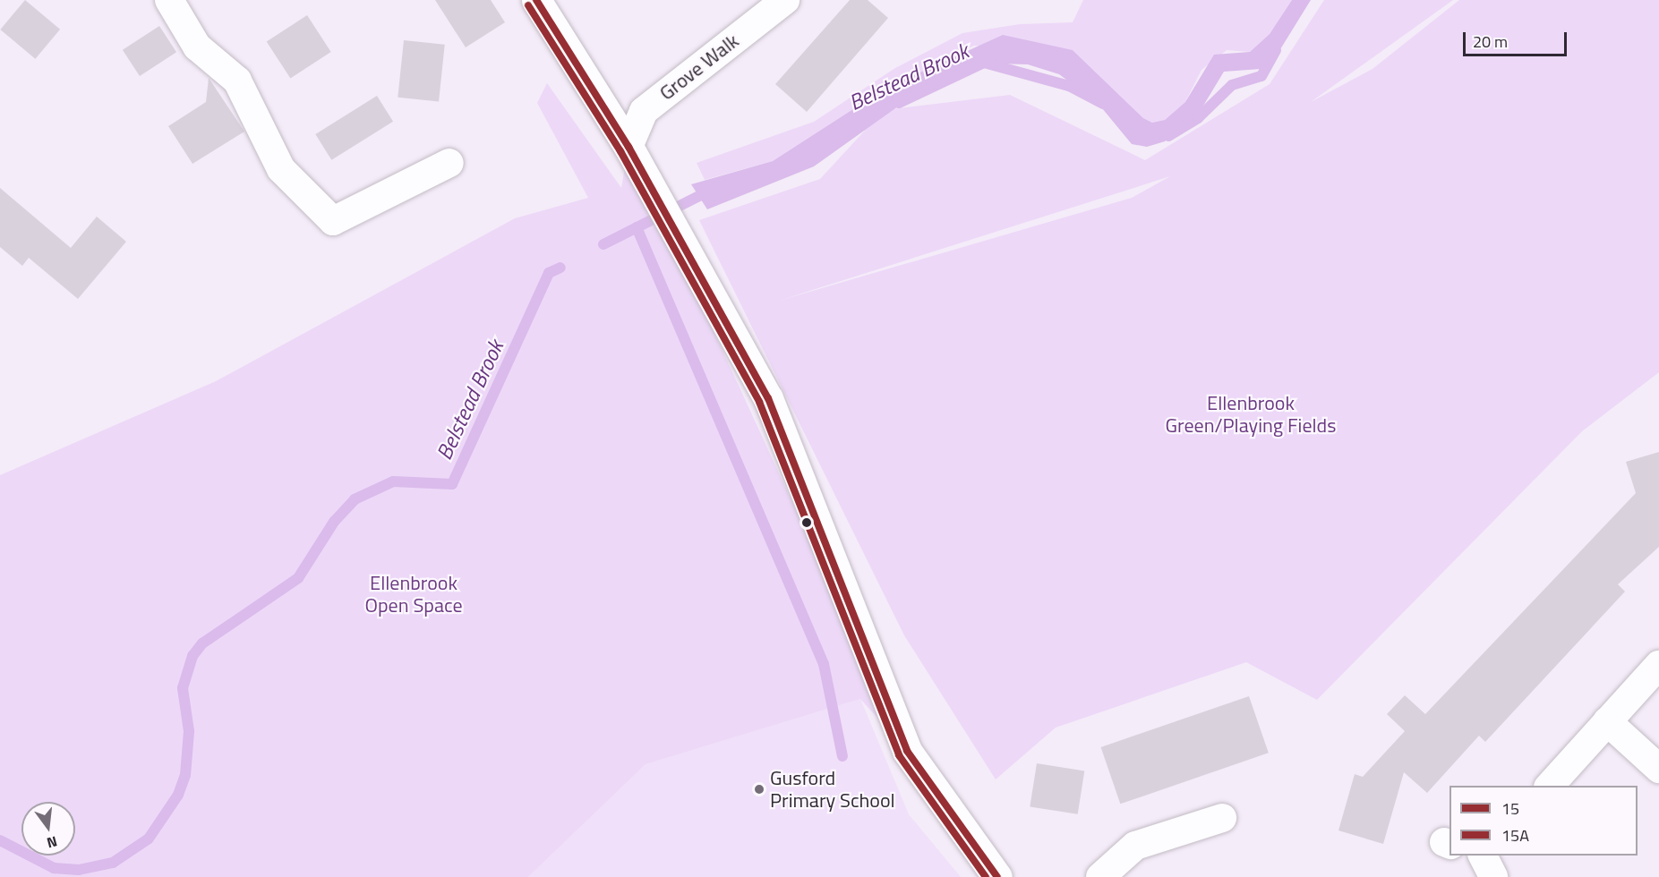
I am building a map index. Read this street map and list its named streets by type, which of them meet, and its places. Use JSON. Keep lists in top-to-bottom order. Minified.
{"streets":{"street":["Grove Walk"]},"water":["Belstead Brook"],"parks":["Ellenbrook Green/Playing Fields","Ellenbrook Open Space"],"places":["Gusford Primary School"],"lines":["transit line 15","transit line 15A"],"legend":["15","15A"],"scale_bar":"20 m","north":"bottom"}
